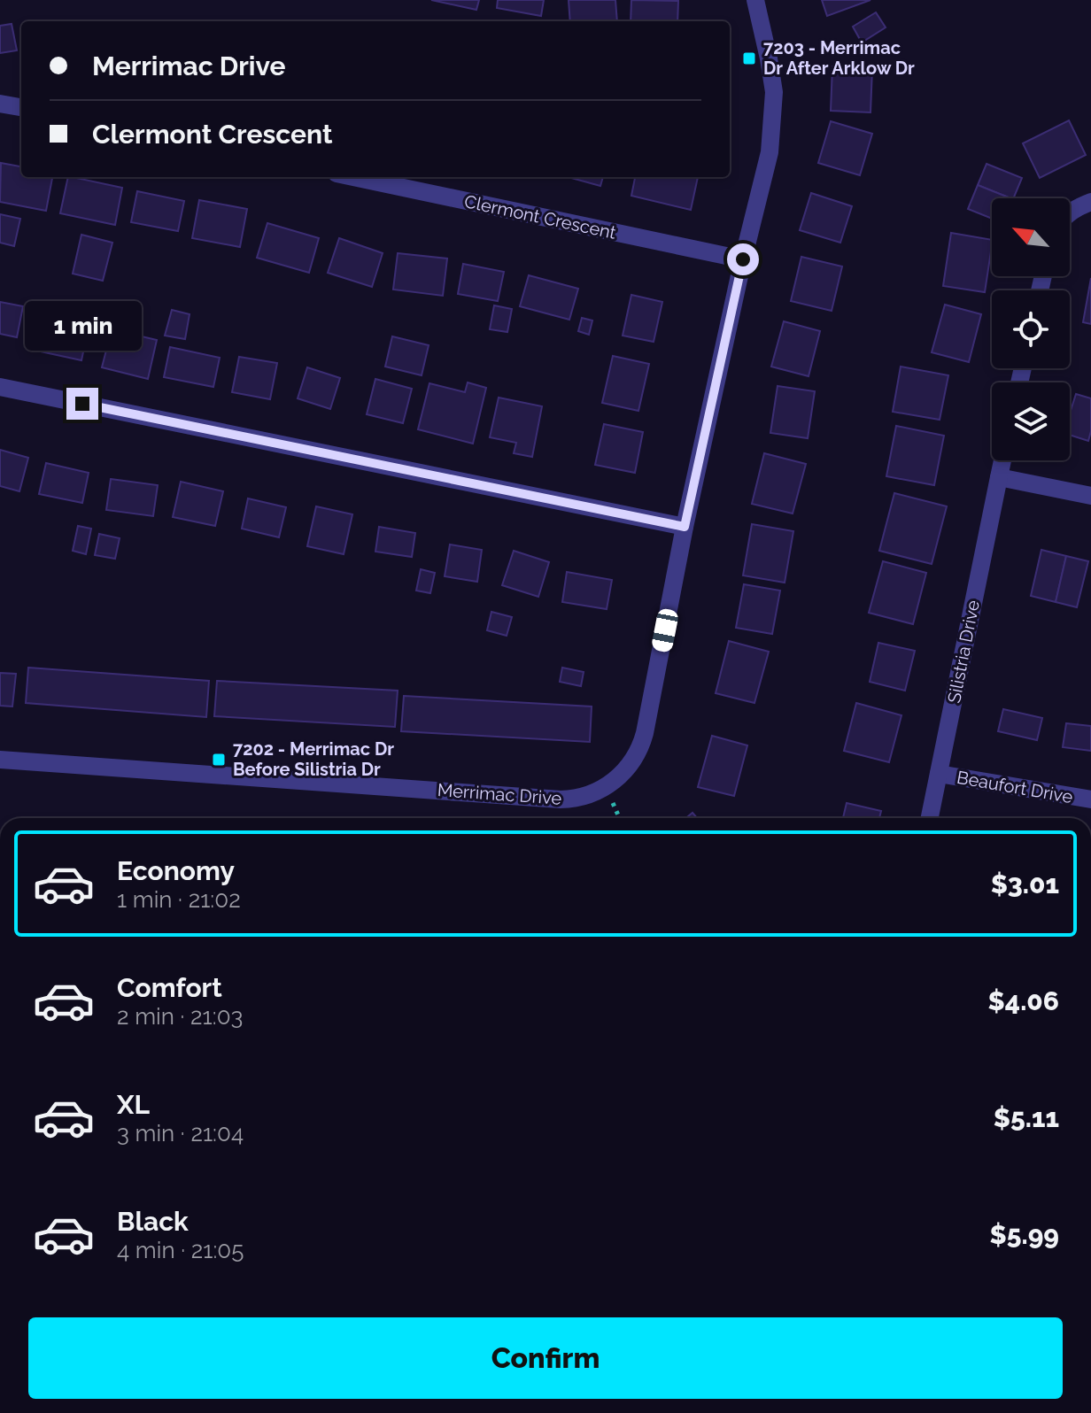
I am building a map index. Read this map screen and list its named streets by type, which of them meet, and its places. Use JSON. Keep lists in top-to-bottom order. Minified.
{"streets":{"street":["Clermont Crescent","Silistria Drive","Beaufort Drive","Merrimac Drive"]},"crossings":[["Clermont Crescent","Merrimac Drive"],["Silistria Drive","Beaufort Drive"]],"places":{"transit":["7203 - Merrimac Dr After Arklow Dr","7202 - Merrimac Dr Before Silistria Dr"]},"north":"top left","page":{"banner":["Merrimac Drive","Clermont Crescent"],"bubble":"1 min","list":[{"name":"Economy","note":"1 min · 21:02","value":"$3.01"},{"name":"Comfort","note":"2 min · 21:03","value":"$4.06"},{"name":"XL","note":"3 min · 21:04","value":"$5.11"},{"name":"Black","note":"4 min · 21:05","value":"$5.99"}],"buttons":"Confirm"}}
